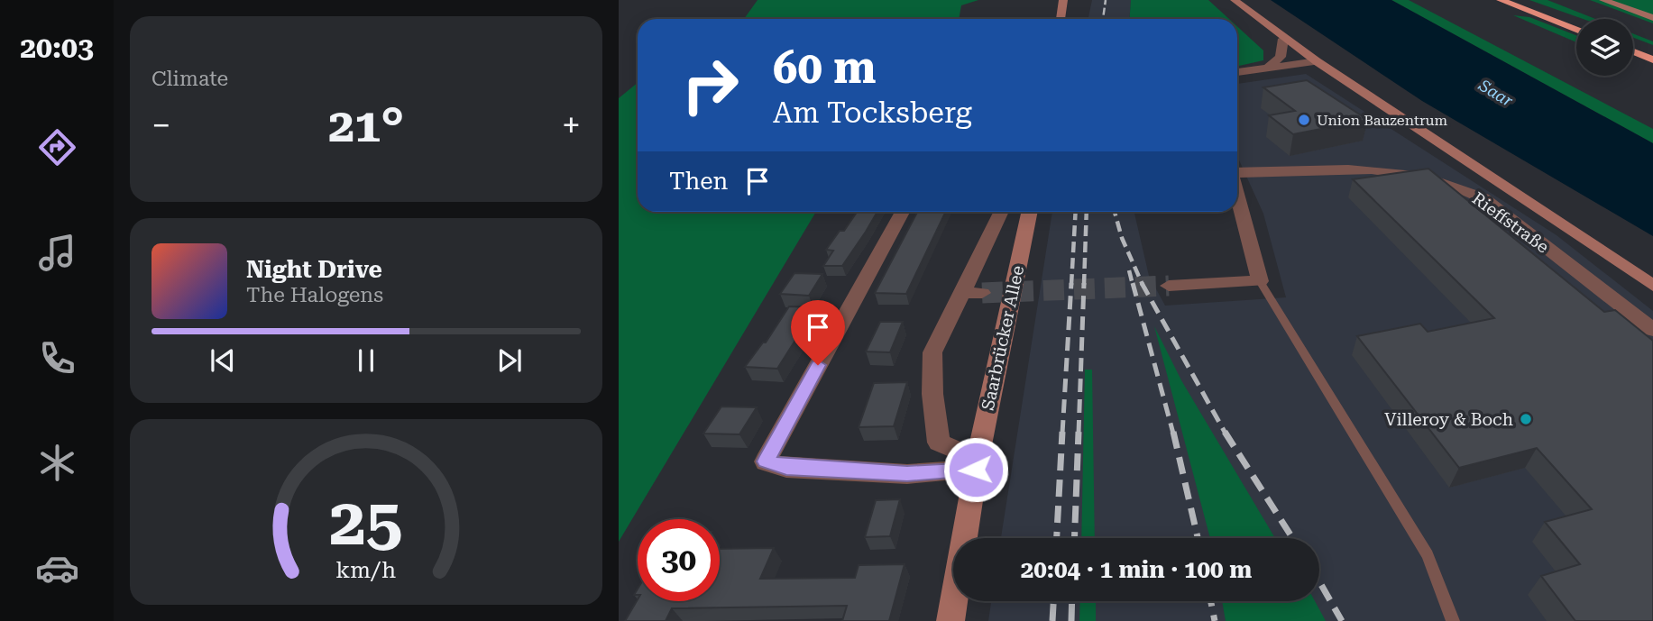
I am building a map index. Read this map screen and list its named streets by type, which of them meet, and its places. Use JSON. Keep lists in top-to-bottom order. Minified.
{"streets":{"main road":["Saarbrücker Allee"],"street":["Rieffstraße"]},"water":["Saar"],"places":["Union Bauzentrum","Villeroy & Boch"],"page":{"tabs":"20:03","tile":"Climate","turn":["60 m","Am Tocksberg"],"heat":["−","21°","+"],"then":"Then","song":["Night Drive","The Halogens"],"limit":"30","trip":"20:04 · 1 min · 100 m","gauge":["25","km/h"]}}
